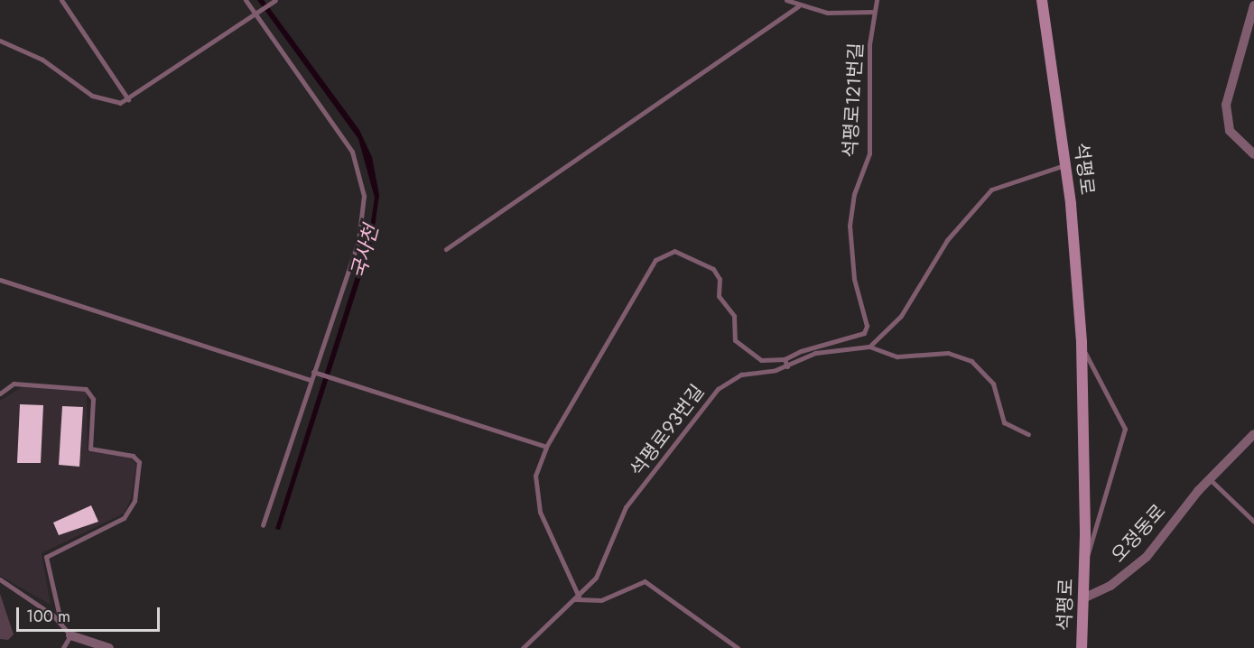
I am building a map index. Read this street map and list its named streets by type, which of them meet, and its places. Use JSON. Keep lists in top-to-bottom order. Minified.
{"streets":{"street":["석평로","오정동로"],"lane":["석평로121번길","석평로93번길"]},"crossings":[["석평로","오정동로"]],"water":["국사천"],"scale_bar":"100 m"}
